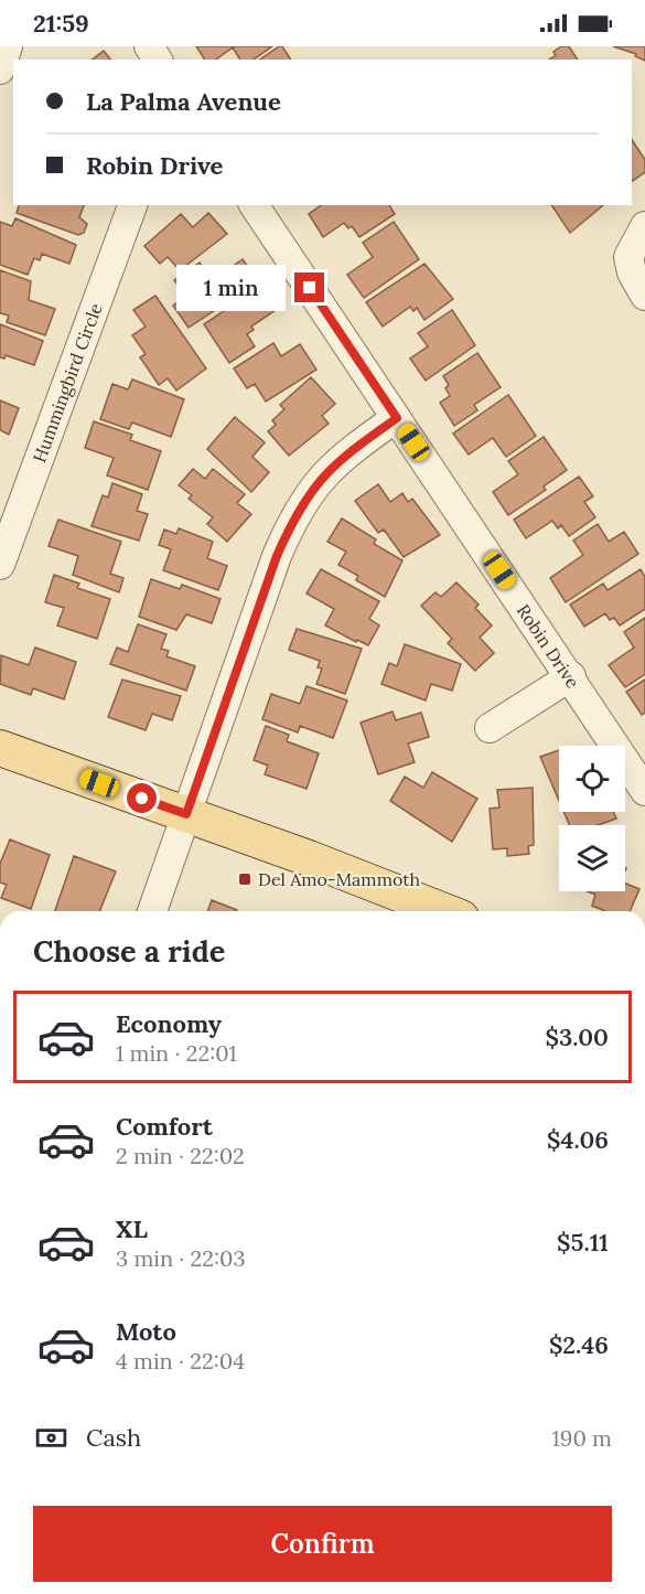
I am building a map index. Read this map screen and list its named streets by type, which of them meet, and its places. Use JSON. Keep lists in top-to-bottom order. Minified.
{"streets":{"street":["Hummingbird Circle","Robin Drive"]},"places":{"transit":["Del Amo-Mammoth"]},"page":{"status":"21:59","banner":["La Palma Avenue","Robin Drive"],"bubble":"1 min","heading":"Choose a ride","list":[{"name":"Economy","note":"1 min · 22:01","value":"$3.00"},{"name":"Comfort","note":"2 min · 22:02","value":"$4.06"},{"name":"XL","note":"3 min · 22:03","value":"$5.11"},{"name":"Moto","note":"4 min · 22:04","value":"$2.46"}],"pay":["Cash","190 m"],"buttons":"Confirm"}}
